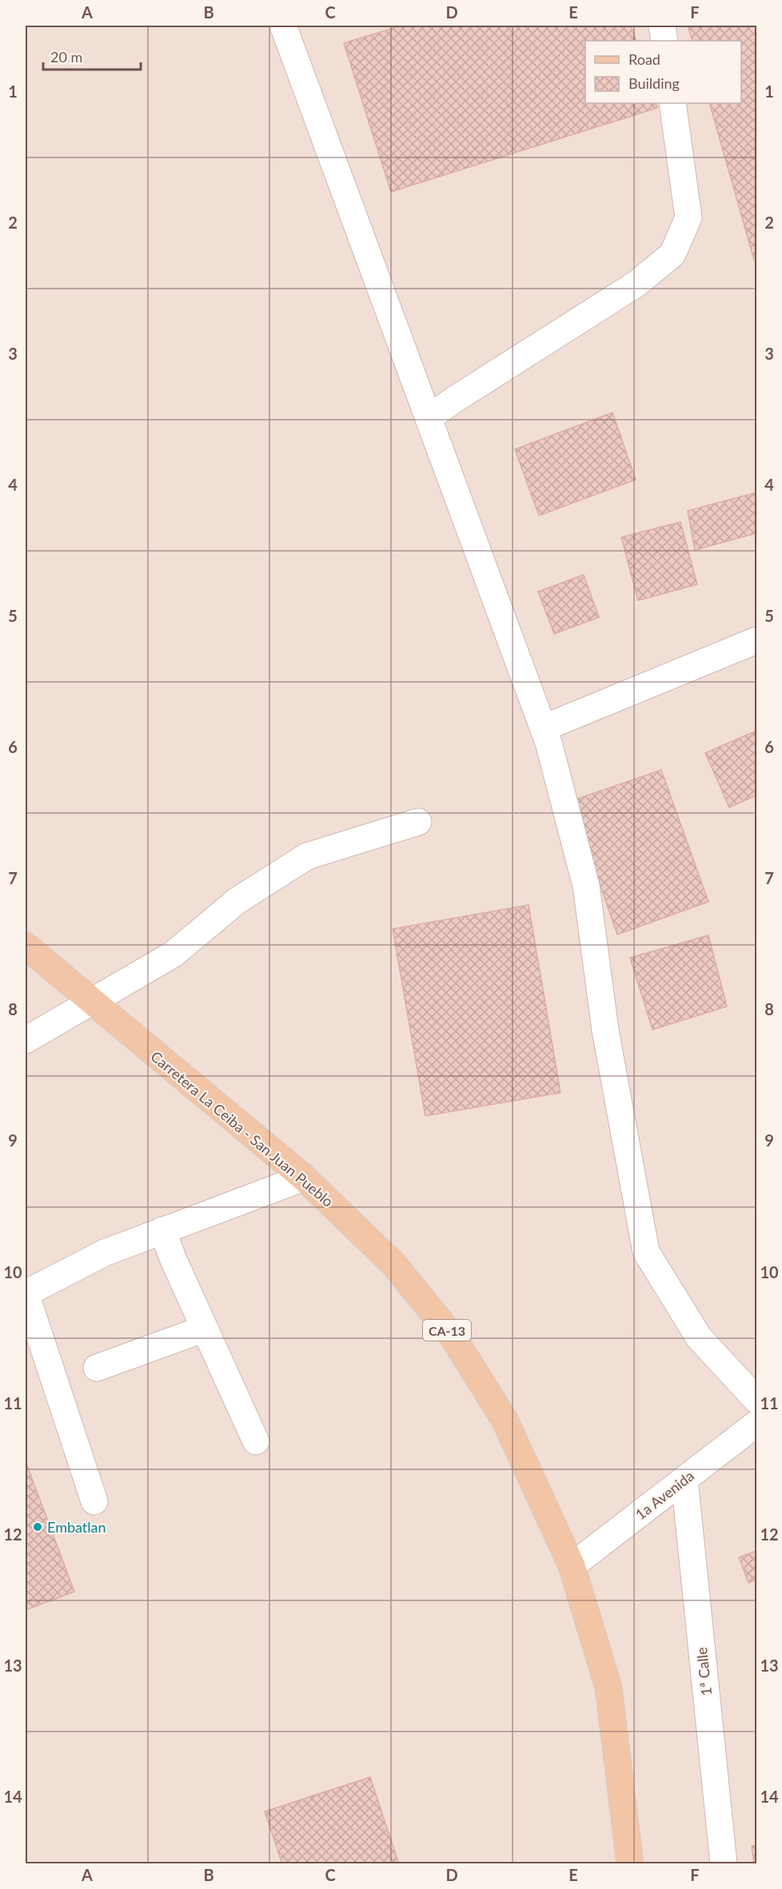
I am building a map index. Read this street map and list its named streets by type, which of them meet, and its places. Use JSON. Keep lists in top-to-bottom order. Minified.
{"streets":{"main road":["Carretera La Ceiba - San Juan Pueblo","CA-13"],"street":["1a Avenida","1ª Calle"]},"crossings":[["Carretera La Ceiba - San Juan Pueblo","1a Avenida"],["1a Avenida","1ª Calle"]],"places":["Embatlan"],"legend":["Road","Building"],"scale_bar":"20 m","grid":{"columns":["A","B","C","D","E","F"],"rows":["1","2","3","4","5","6","7","8","9","10","11","12","13","14"]}}
